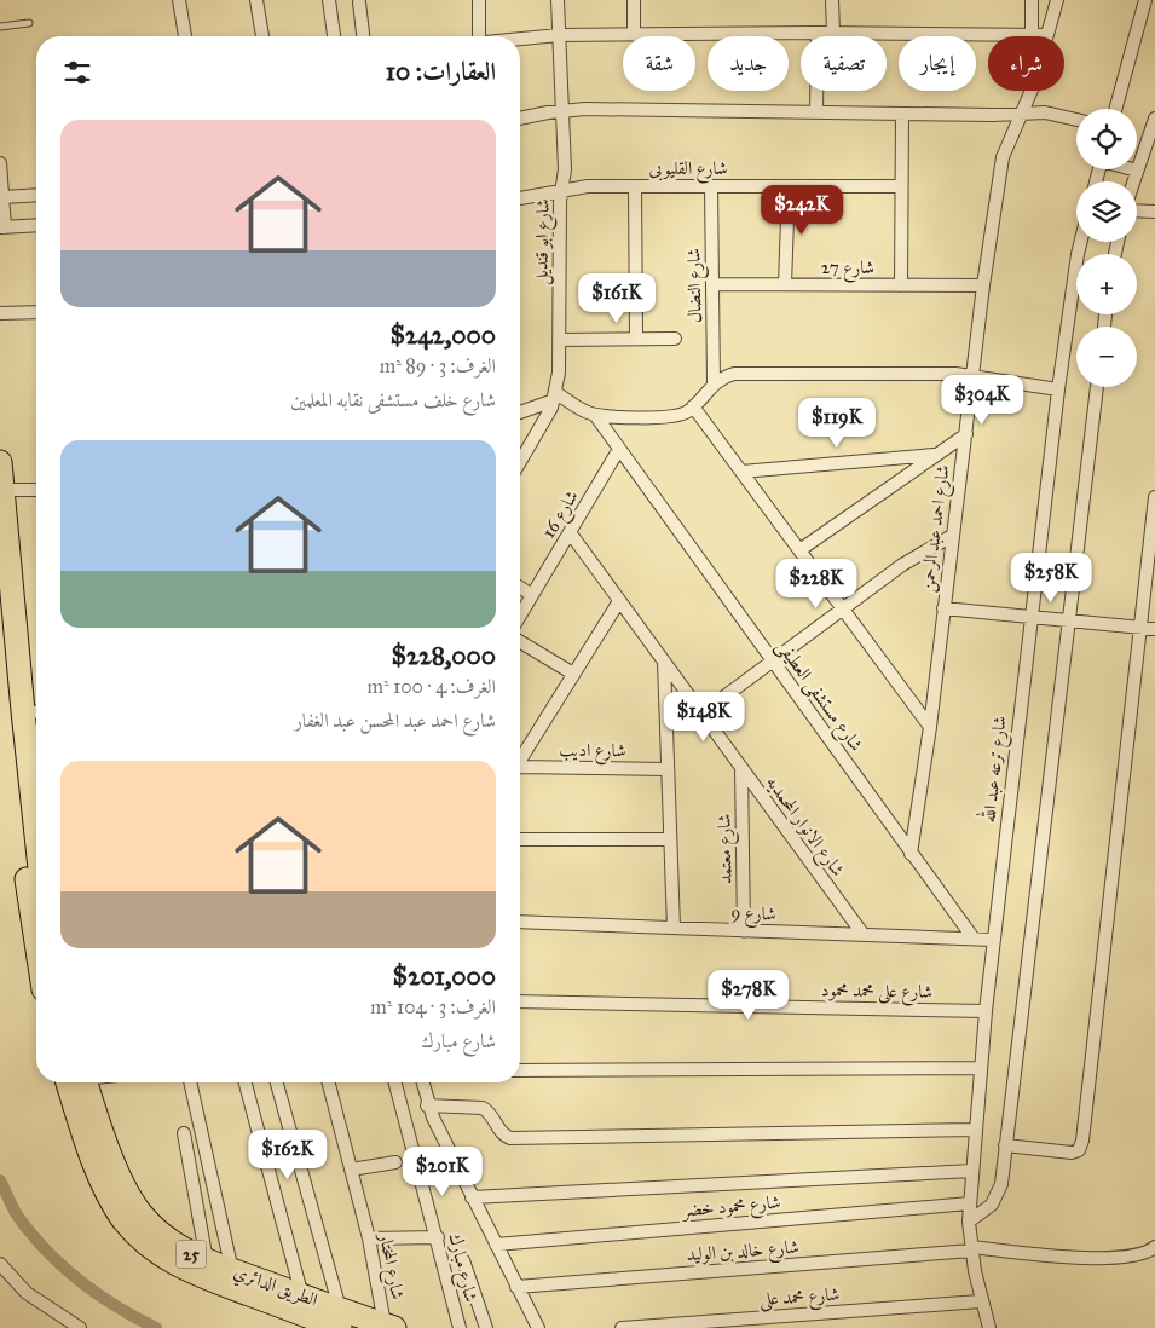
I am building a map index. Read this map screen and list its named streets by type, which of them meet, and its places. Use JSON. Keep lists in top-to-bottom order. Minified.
{"streets":{"highway":["25","الطريق الدائري"],"street":["شارع القليوبى","شارع ابو قنديل","شارع 27","شارع النضال","شارع 16","شارع احمد عبد الرحمن","شارع مستشفى العطيفى","شارع اديب","شارع ترعه عبد الله","شارع الانوار المحمديه","شارع معتمد","شارع 9","شارع على محمد محمود","شارع محمود خضر","شارع خالد بن الوليد","شارع المختار","شارع مبارك","شارع محمد على"]},"crossings":[["شارع القليوبى","شارع ابو قنديل"],["شارع القليوبى","شارع النضال"],["شارع 27","شارع النضال"],["شارع 27","شارع احمد عبد الرحمن"],["شارع 16","شارع مستشفى العطيفى"],["شارع 16","شارع الانوار المحمديه"],["شارع احمد عبد الرحمن","شارع مستشفى العطيفى"],["شارع مستشفى العطيفى","شارع 9"],["شارع ترعه عبد الله","شارع 9"],["شارع ترعه عبد الله","شارع على محمد محمود"],["شارع ترعه عبد الله","شارع محمود خضر"],["شارع ترعه عبد الله","شارع خالد بن الوليد"],["شارع ترعه عبد الله","شارع محمد على"],["شارع الانوار المحمديه","شارع معتمد"],["شارع الانوار المحمديه","شارع 9"],["شارع معتمد","شارع 9"],["شارع المختار","الطريق الدائري"]],"page":{"chip":["شراء","إيجار","تصفية","جديد","شقة"],"heading":"العقارات: 10","map_buttons":["+","−"],"list":[{"name":"$242,000","note":"الغرف: 3 · 89 m² · شارع خلف مستشفى نقابه المعلمين"},{"name":"$228,000","note":"الغرف: 4 · 100 m² · شارع احمد عبد المحسن عبد الغفار"},{"name":"$201,000","note":"الغرف: 3 · 104 m² · شارع مبارك"}],"price":["$242K","$161K","$304K","$119K","$258K","$228K","$148K","$278K","$162K","$201K"]}}
